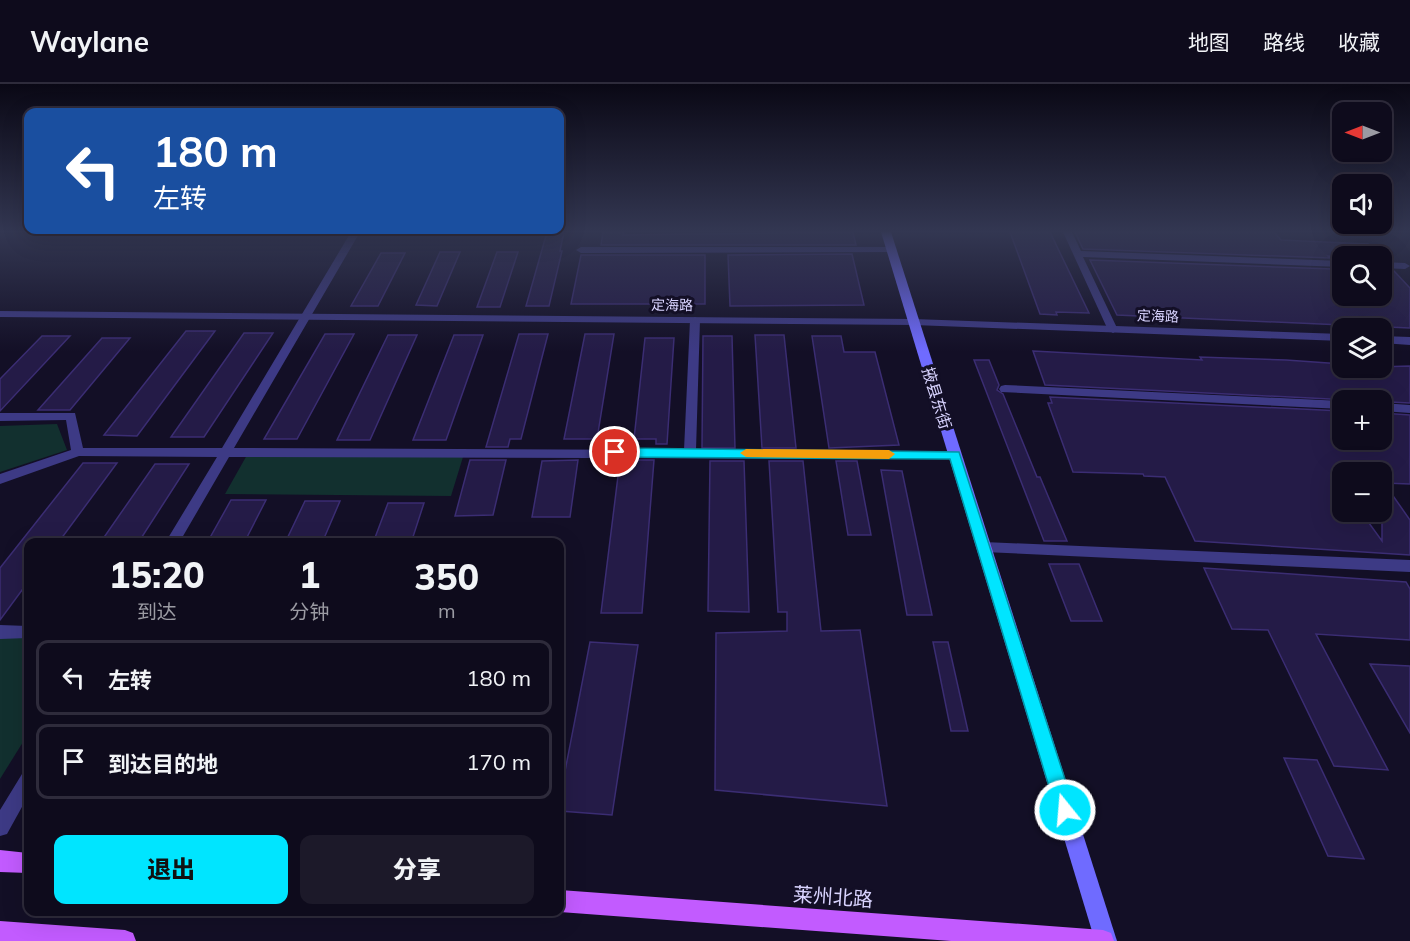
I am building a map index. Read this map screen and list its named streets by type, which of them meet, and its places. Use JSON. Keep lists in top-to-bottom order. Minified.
{"streets":{"main road":["掖县东街","莱州北路"],"street":["定海路"]},"crossings":[["定海路","掖县东街"],["掖县东街","莱州北路"]],"north":"left","page":{"header":"Waylane","nav":["地图","路线","收藏"],"map_buttons":["+","−"],"turn":["180 m","左转"],"eta":["15:20","到达","1","分钟","350","m"],"list":[{"name":"左转","value":"180 m"},{"name":"到达目的地","value":"170 m"}],"buttons":["退出","分享"]}}
